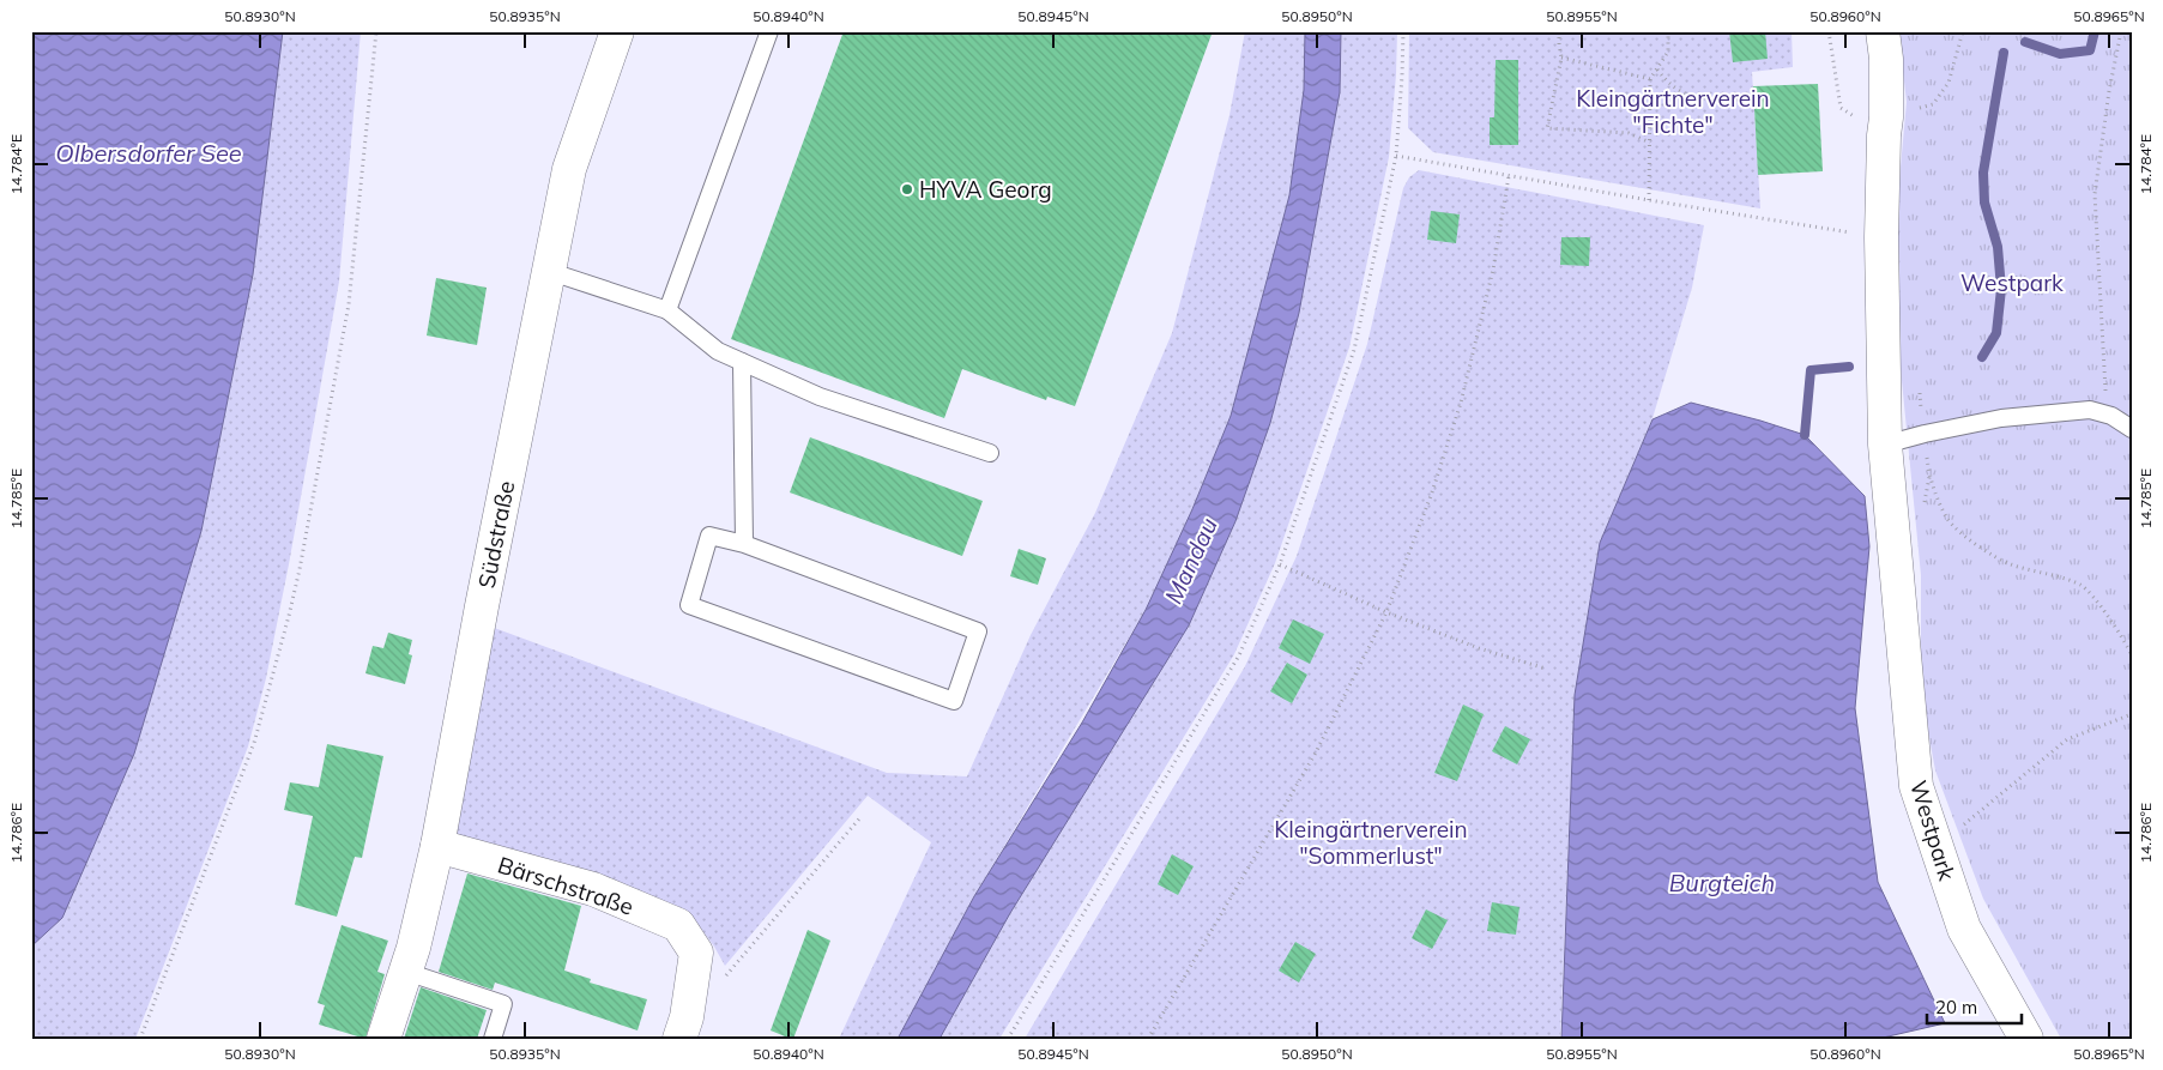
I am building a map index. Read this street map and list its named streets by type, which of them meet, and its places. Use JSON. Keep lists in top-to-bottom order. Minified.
{"streets":{"street":["Südstraße","Westpark","Bärschstraße"]},"crossings":[["Südstraße","Bärschstraße"]],"water":["Olbersdorfer See","Mandau","Burgteich"],"parks":["Kleingärtnerverein \"Fichte\"","Westpark","Kleingärtnerverein \"Sommerlust\""],"places":["HYVA Georg"],"scale_bar":"20 m","coordinates":["50.8930°N","50.8935°N","50.8940°N","50.8945°N","50.8950°N","50.8955°N","50.8960°N","50.8965°N","14.784°E","14.785°E","14.786°E"]}
